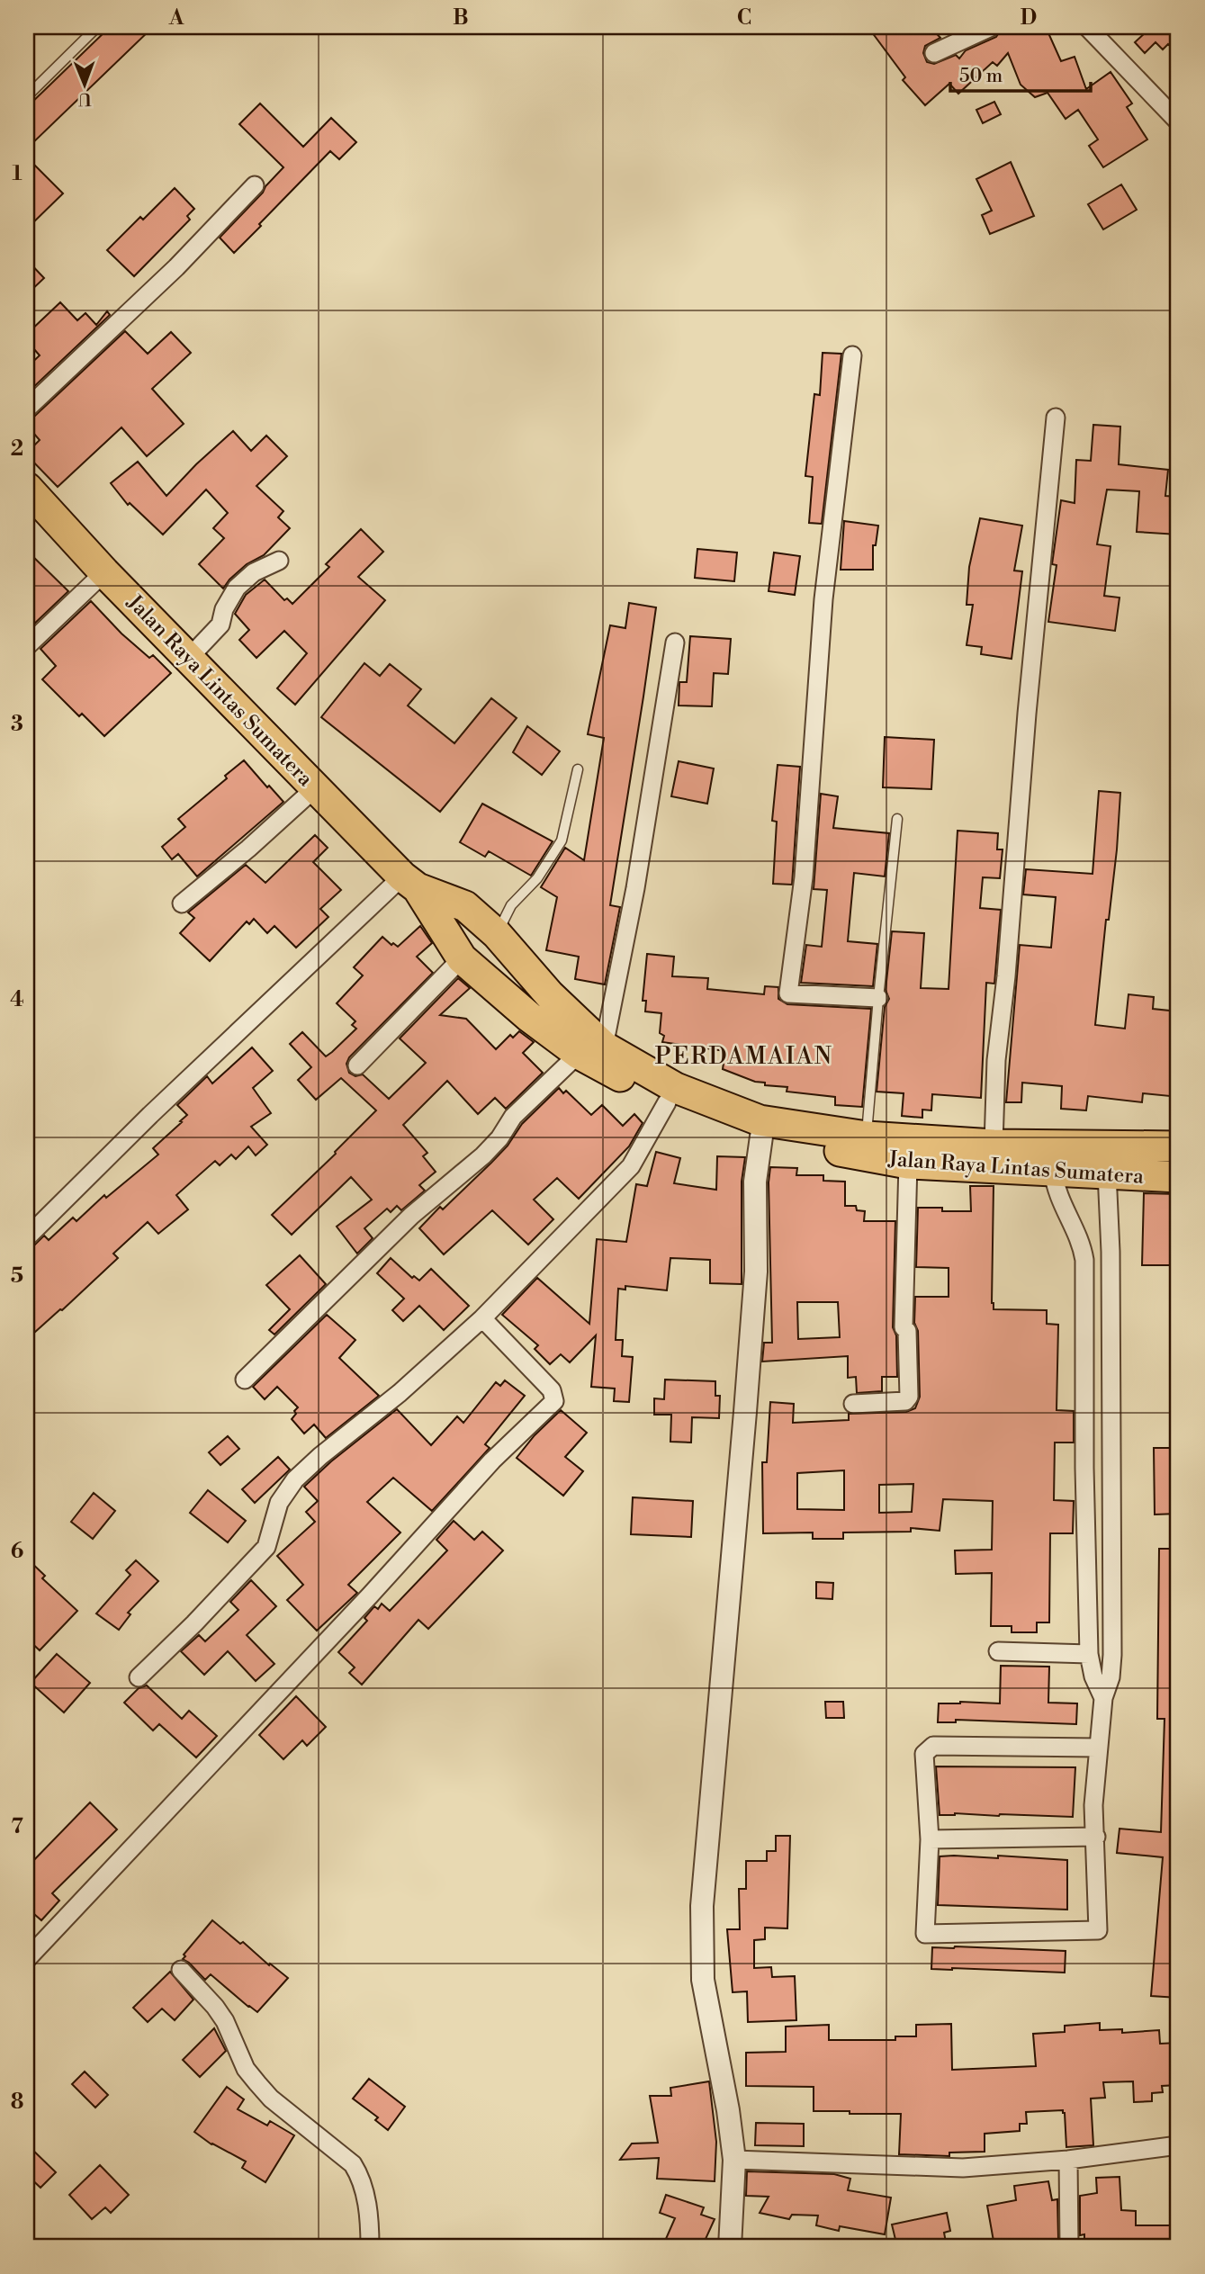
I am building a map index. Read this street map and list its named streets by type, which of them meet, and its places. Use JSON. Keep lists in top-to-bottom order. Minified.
{"streets":{"highway":["Jalan Raya Lintas Sumatera"]},"districts":["PERDAMAIAN"],"scale_bar":"50 m","north":"bottom","grid":{"columns":["A","B","C","D"],"rows":["1","2","3","4","5","6","7","8"]}}
